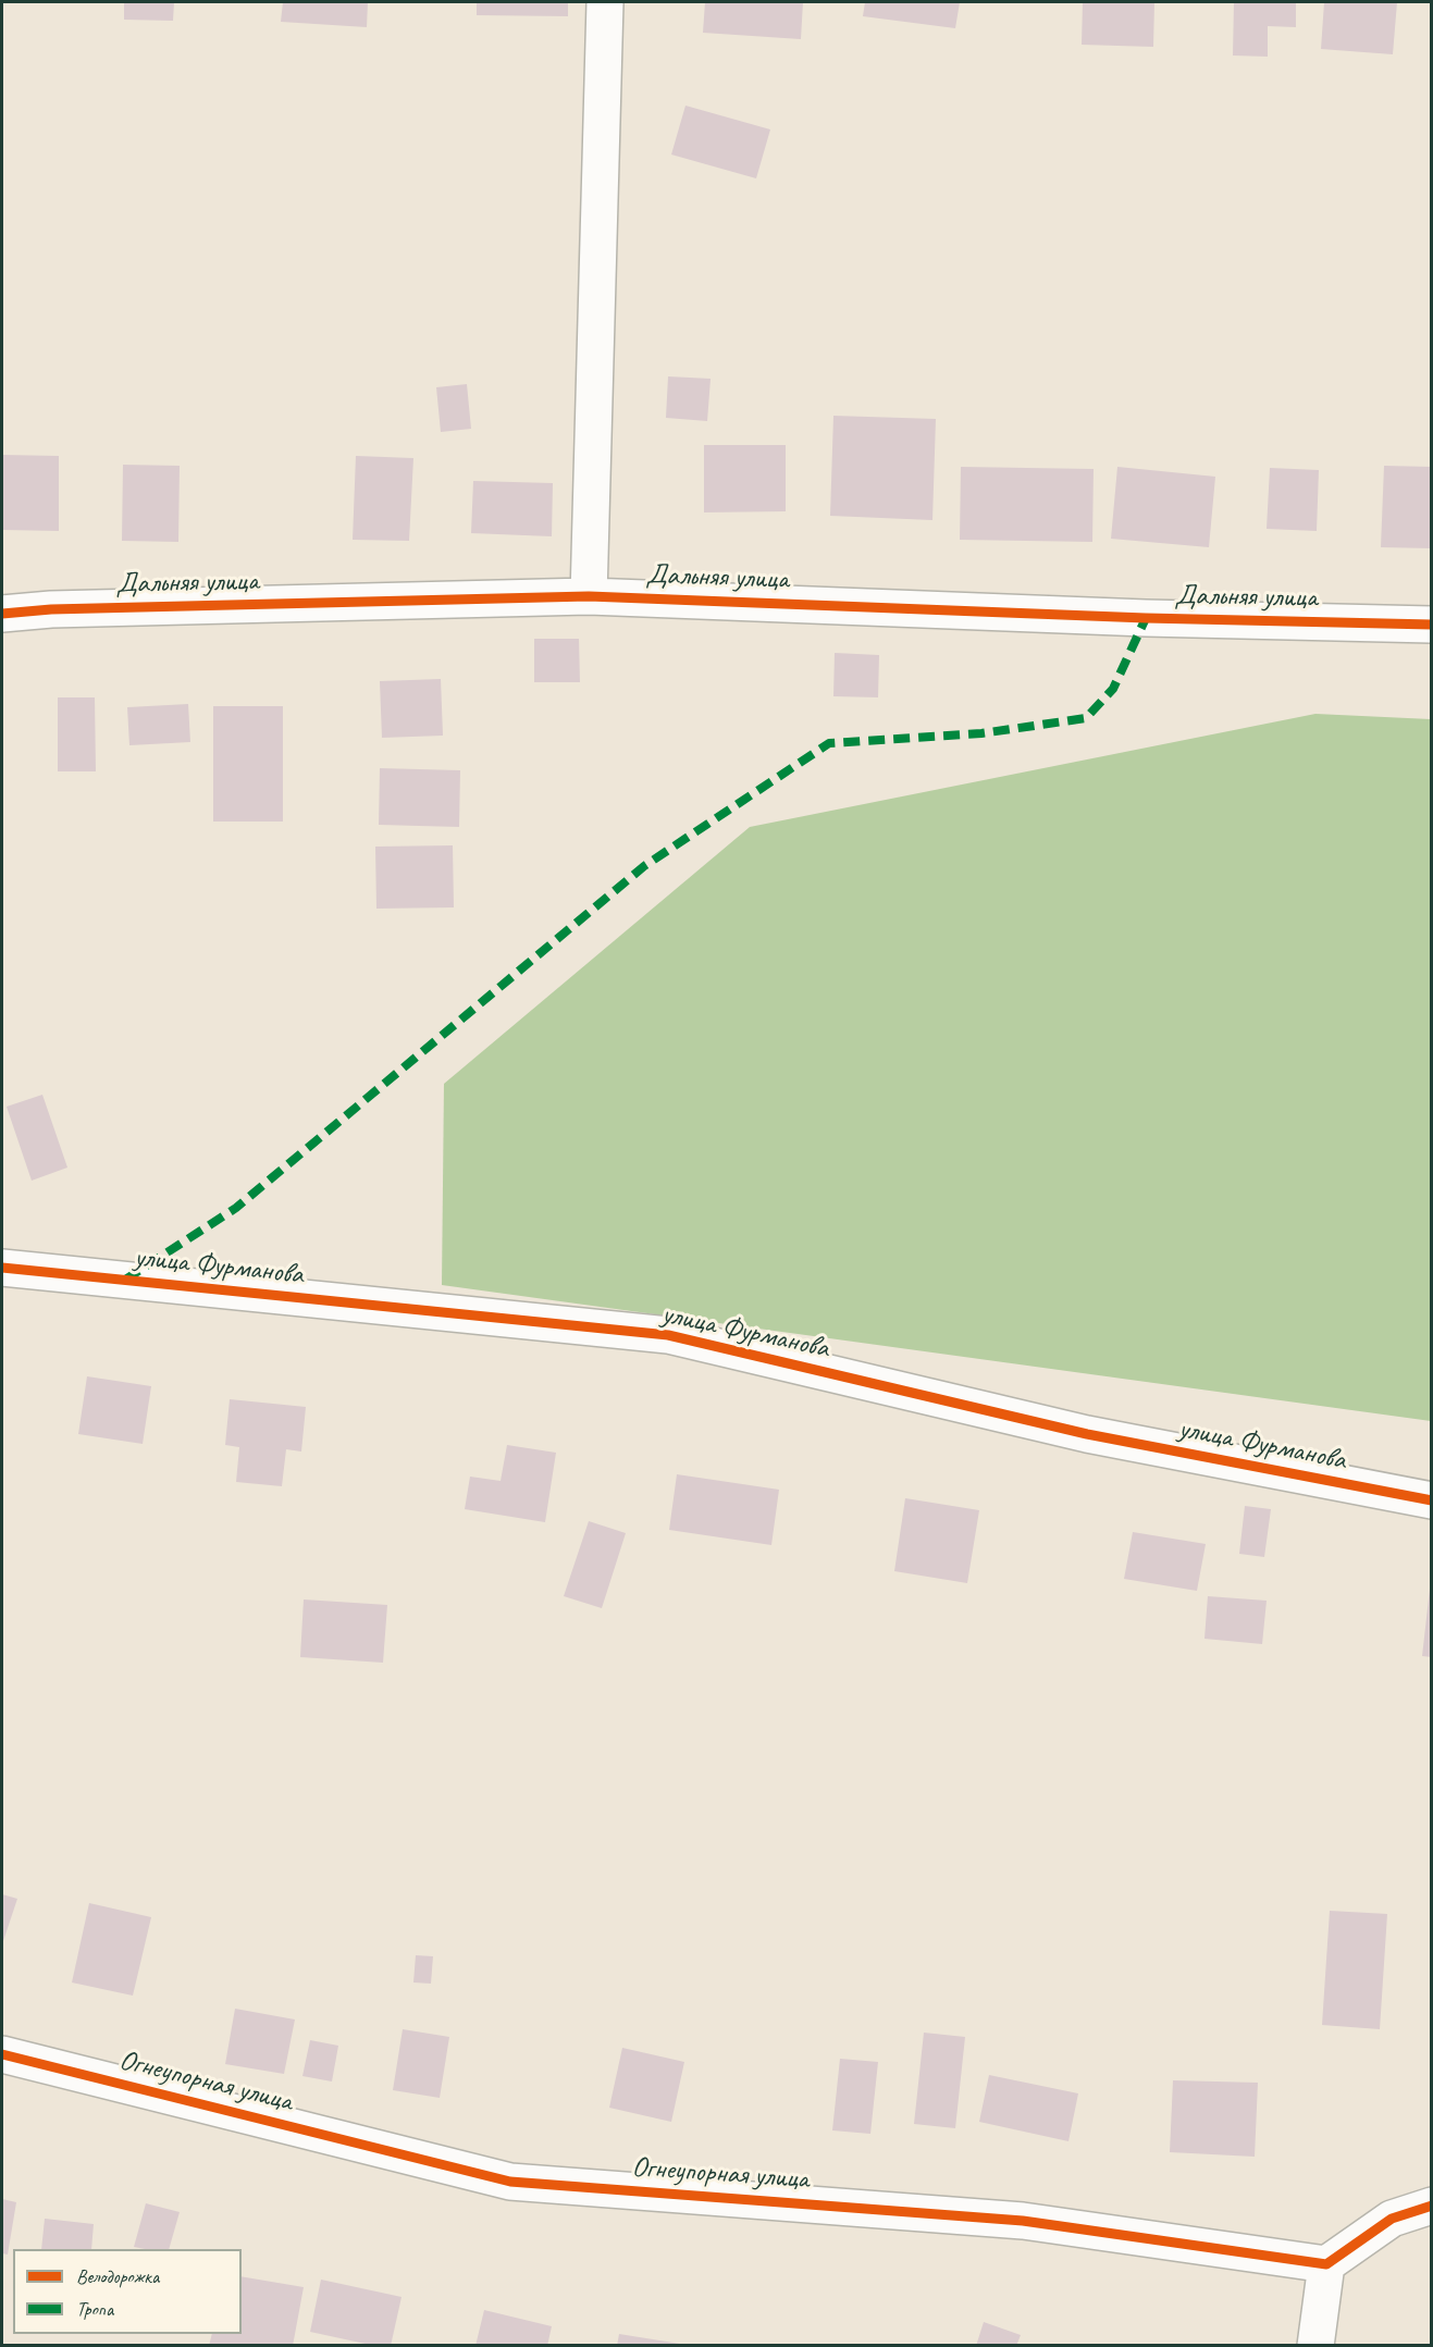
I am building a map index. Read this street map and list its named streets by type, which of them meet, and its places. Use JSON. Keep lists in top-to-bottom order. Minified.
{"streets":{"street":["Дальняя улица","улица Фурманова","Огнеупорная улица"]},"legend":["Велодорожка","Тропа"]}
